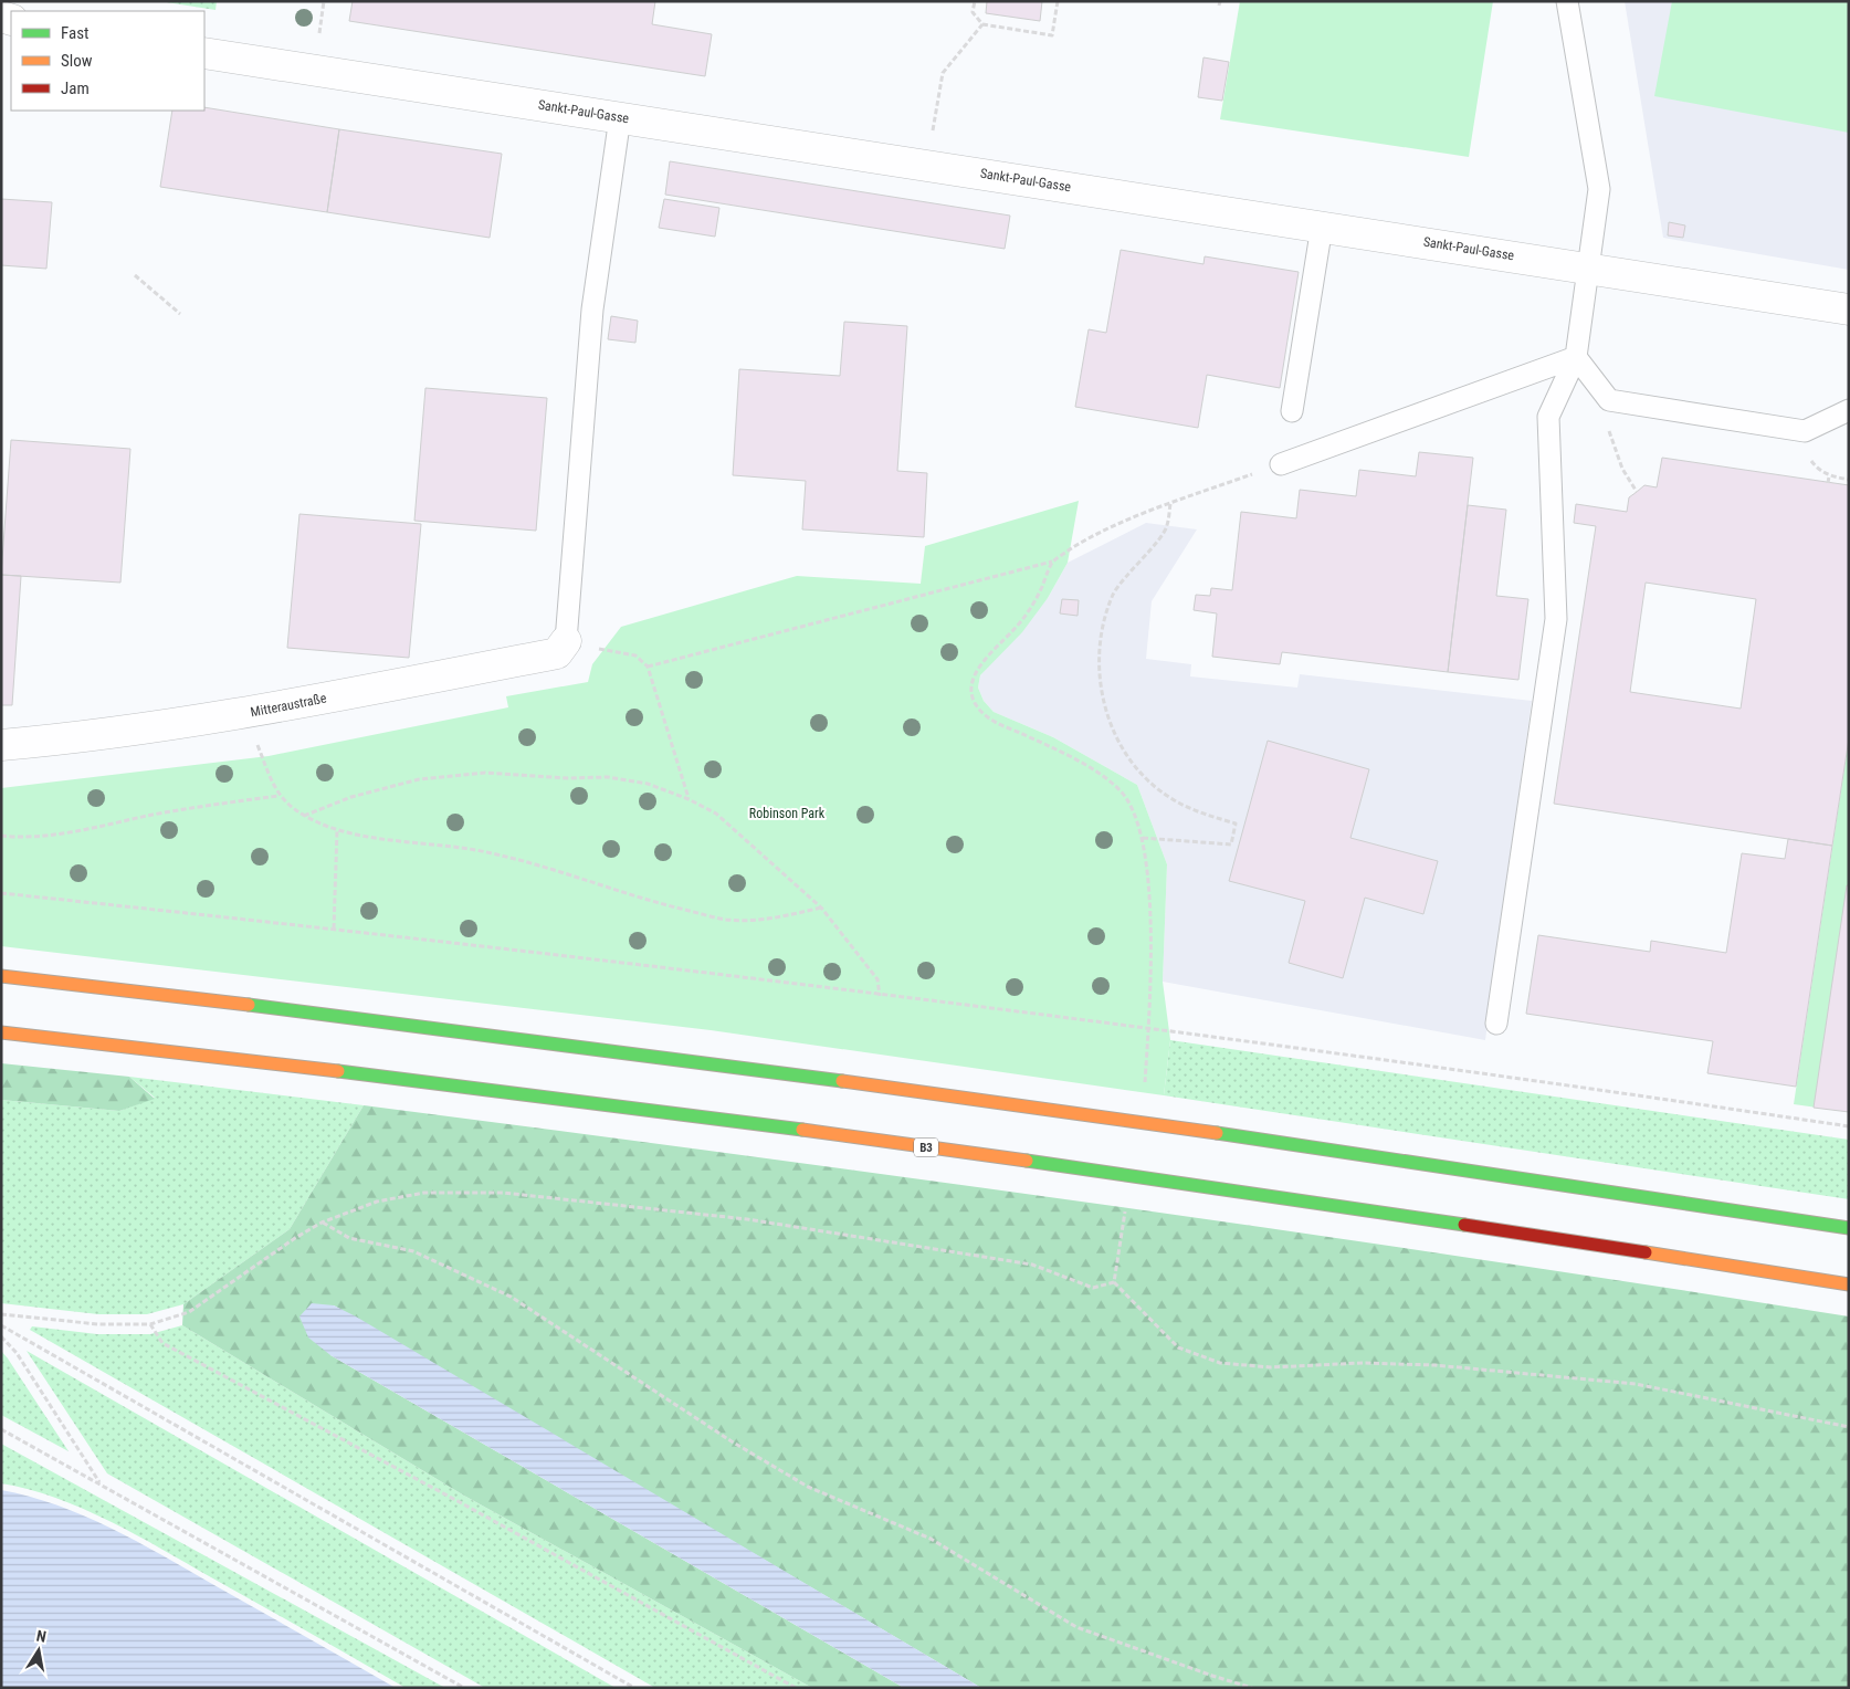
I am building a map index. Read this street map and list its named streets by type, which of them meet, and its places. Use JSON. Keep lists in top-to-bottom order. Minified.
{"streets":{"highway":["B3"],"street":["Sankt-Paul-Gasse","Mitteraustraße"]},"parks":["Robinson Park"],"legend":["Fast","Slow","Jam"],"north":"top"}
